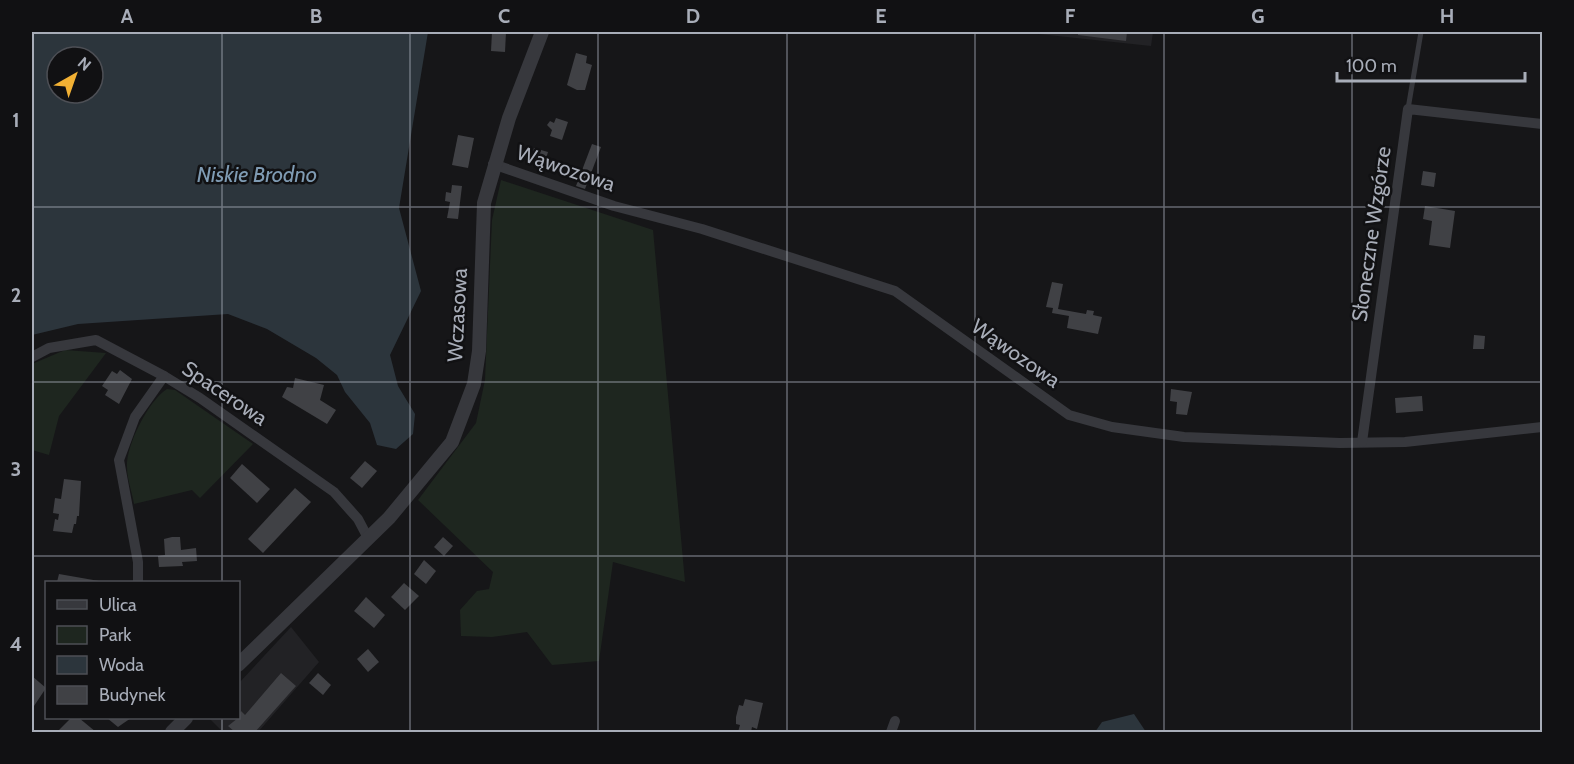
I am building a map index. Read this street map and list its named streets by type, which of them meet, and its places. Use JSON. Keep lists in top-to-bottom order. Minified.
{"streets":{"street":["Wąwozowa","Słoneczne Wzgórze","Wczasowa","Spacerowa"]},"crossings":[["Wąwozowa","Słoneczne Wzgórze"],["Wąwozowa","Wczasowa"],["Wczasowa","Spacerowa"]],"water":["Niskie Brodno"],"legend":["Ulica","Park","Woda","Budynek"],"scale_bar":"100 m","north":"top right","grid":{"columns":["A","B","C","D","E","F","G","H"],"rows":["1","2","3","4"]}}
